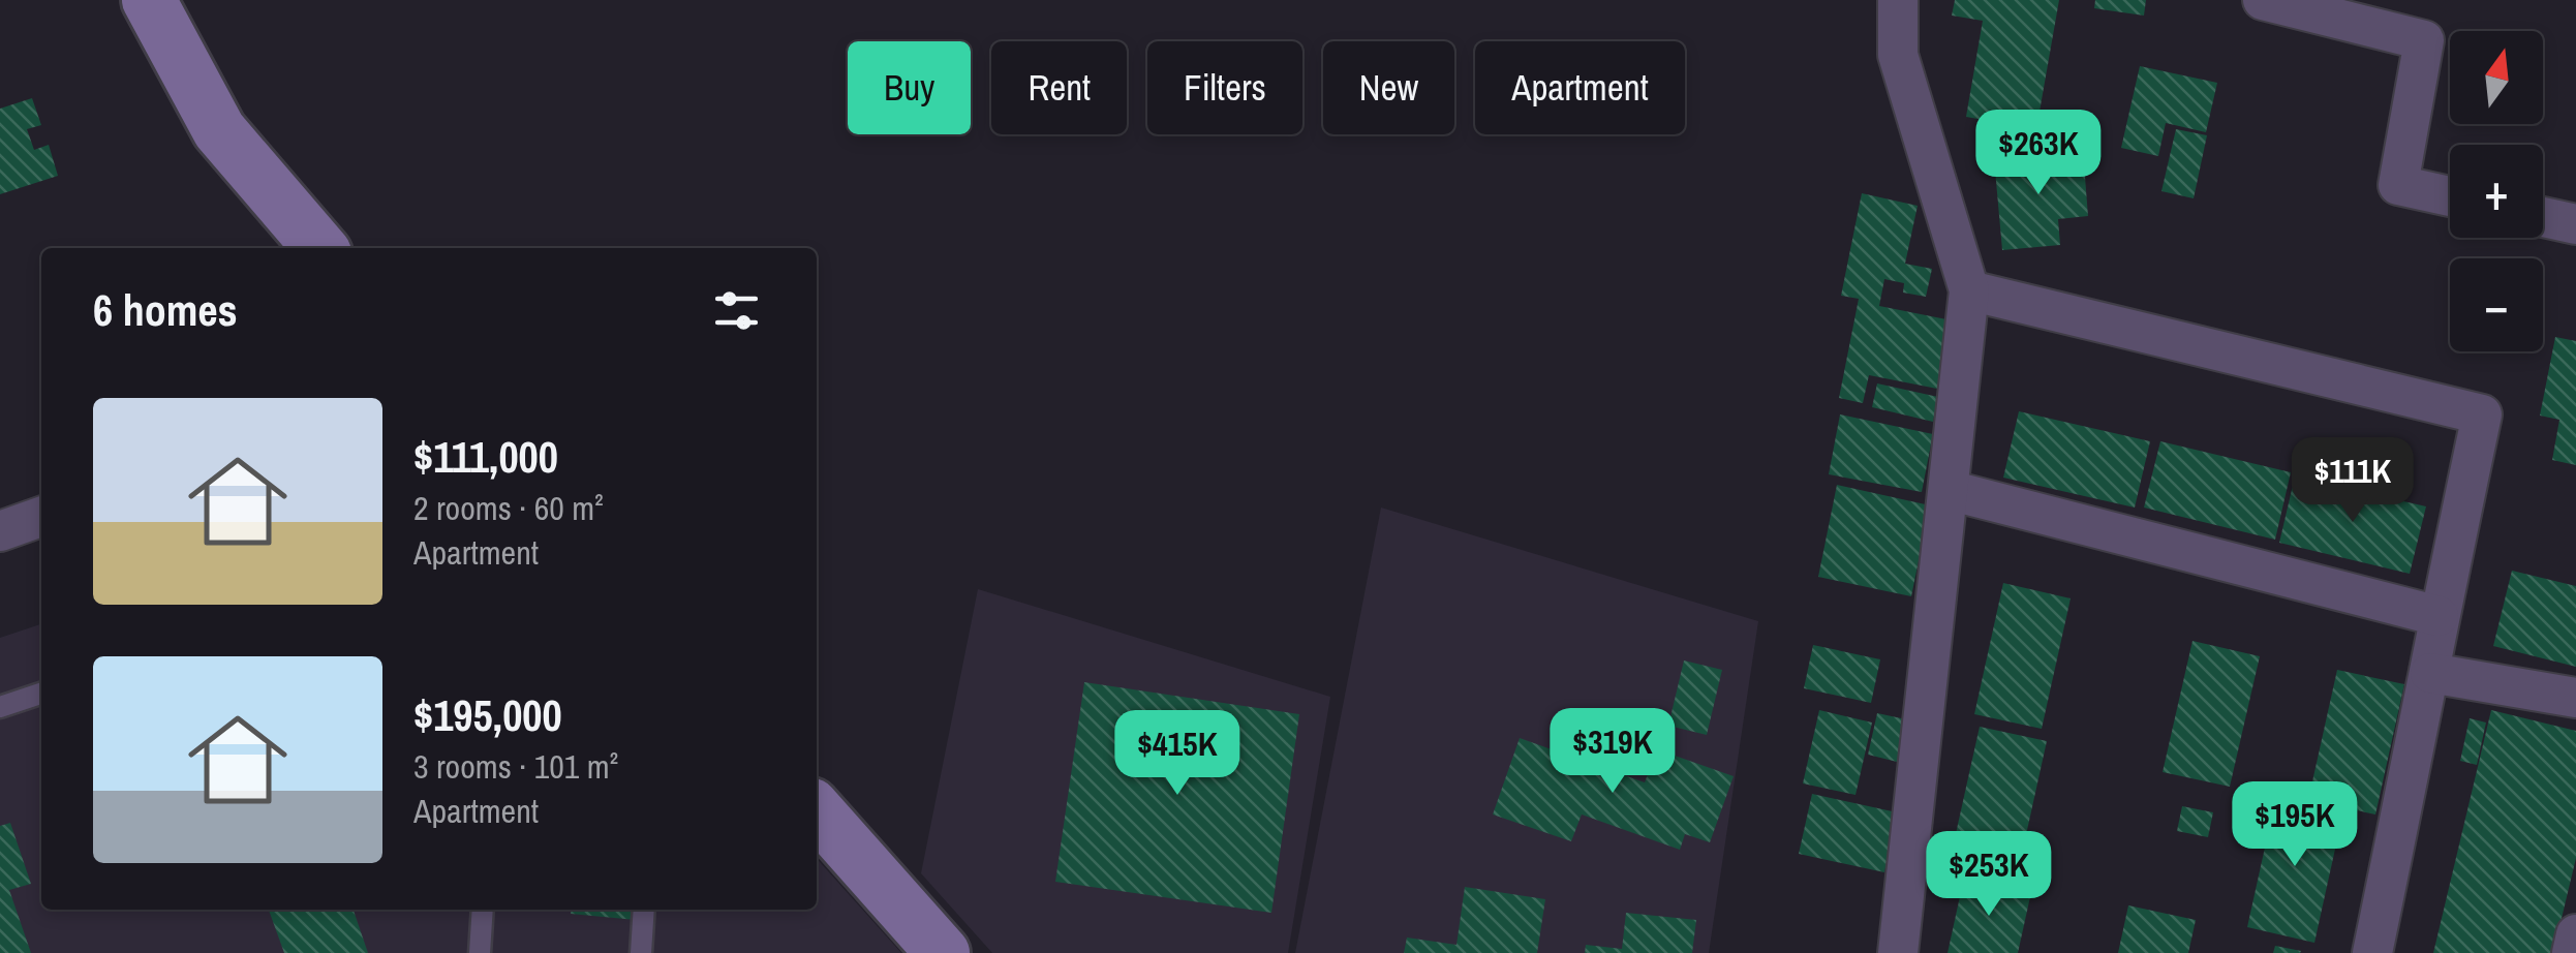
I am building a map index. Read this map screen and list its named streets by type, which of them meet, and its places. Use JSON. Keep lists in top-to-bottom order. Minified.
{"north":"top","page":{"map_buttons":["+","−"],"chip":["Buy","Rent","Filters","New","Apartment"],"price":["$263K","$111K","$319K","$415K","$195K","$253K"],"heading":"6 homes","list":[{"name":"$111,000","note":"2 rooms · 60 m² · Apartment"},{"name":"$195,000","note":"3 rooms · 101 m² · Apartment"}]}}
